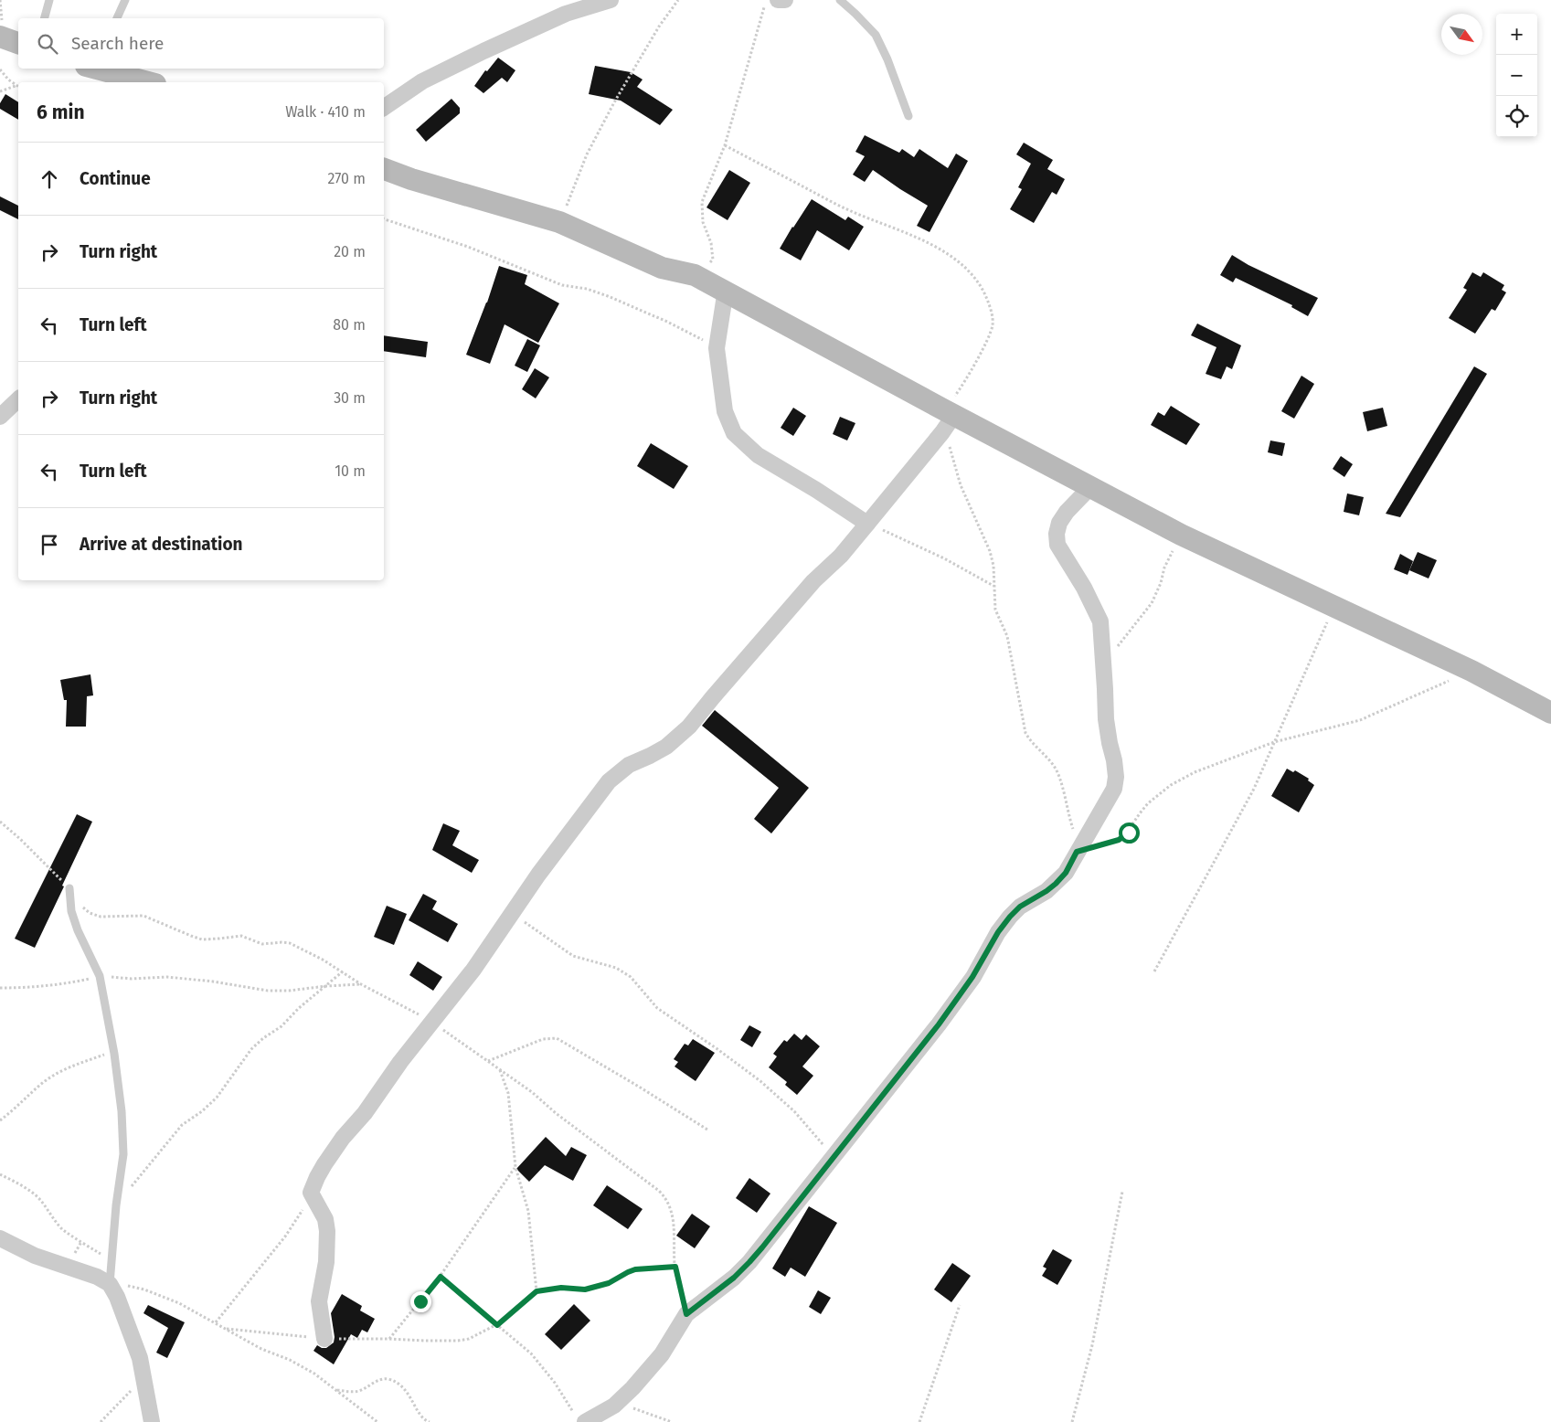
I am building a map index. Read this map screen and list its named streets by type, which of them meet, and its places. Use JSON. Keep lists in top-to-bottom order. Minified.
{"north":"bottom right","page":{"map_buttons":["+","−"],"search":"Search here","heading":["6 min","Walk · 410 m"],"list":[["Continue","270 m"],["Turn right","20 m"],["Turn left","80 m"],["Turn right","30 m"],["Turn left","10 m"],"Arrive at destination"]}}
